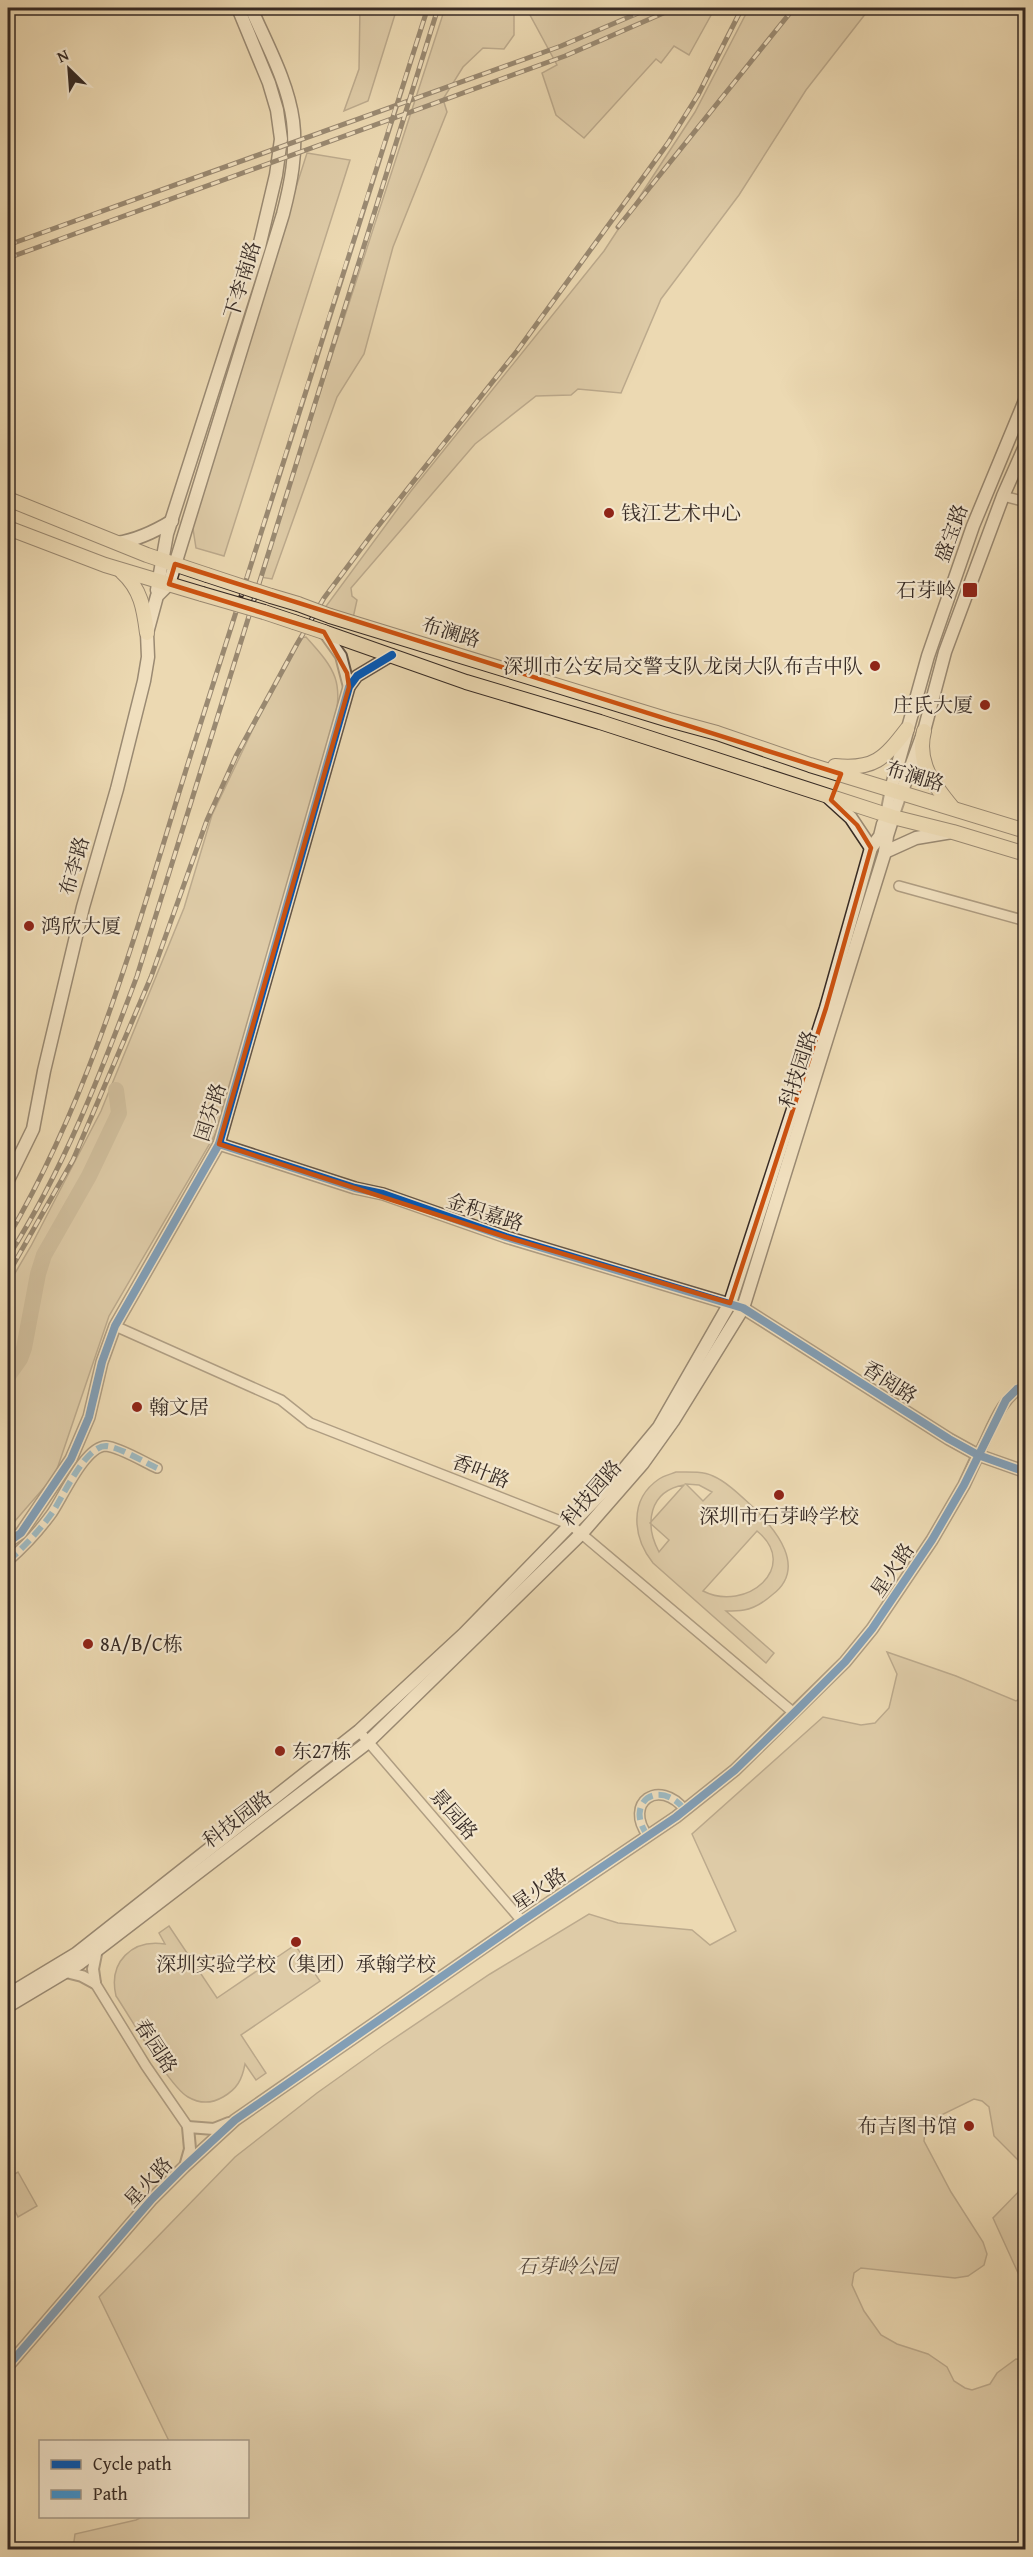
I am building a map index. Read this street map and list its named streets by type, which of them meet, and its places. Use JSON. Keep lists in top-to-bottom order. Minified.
{"streets":{"main road":["下李南路","盛宝路","布澜路","布李路","科技园路"],"street":["国芬路","金积嘉路","香阅路","香叶路","星火路","景园路","春园路"]},"crossings":[["下李南路","布澜路"],["下李南路","布李路"],["盛宝路","布澜路"],["盛宝路","科技园路"],["布澜路","布李路"],["布澜路","科技园路"],["科技园路","金积嘉路"],["科技园路","香阅路"],["科技园路","香叶路"],["科技园路","景园路"],["国芬路","金积嘉路"],["国芬路","香叶路"],["金积嘉路","香阅路"],["香阅路","星火路"],["香叶路","星火路"],["星火路","景园路"]],"parks":["石芽岭公园"],"places":{"other":["钱江艺术中心","深圳市公安局交警支队龙岗大队布吉中队","庄氏大厦","鸿欣大厦","翰文居","深圳市石芽岭学校","8A/B/C栋","东27栋","深圳实验学校（集团）承翰学校","布吉图书馆"],"transit":["石芽岭"]},"legend":["Cycle path","Path"],"north":"top left"}
